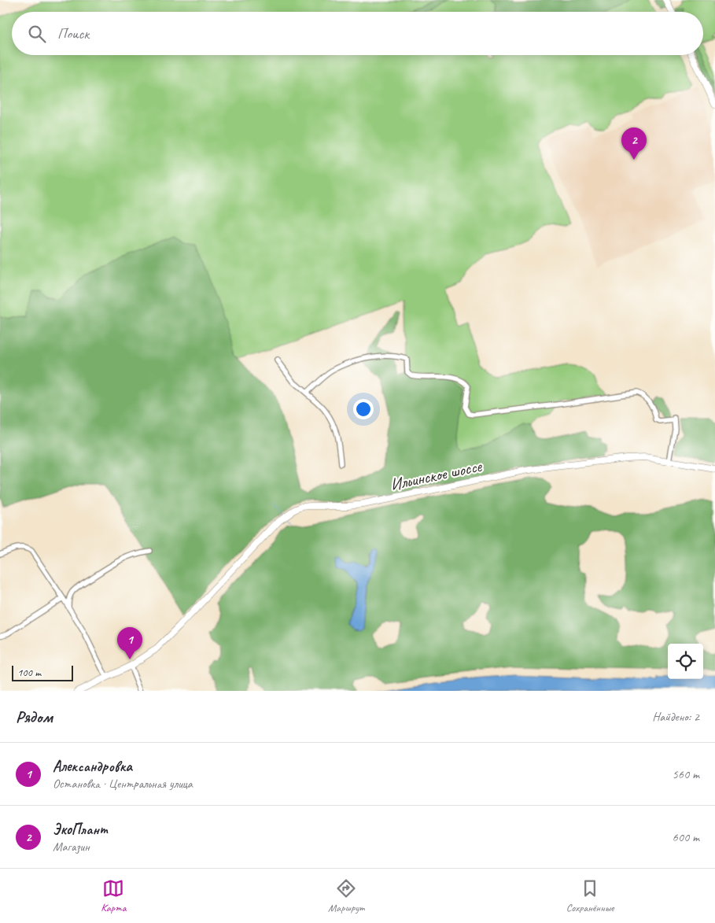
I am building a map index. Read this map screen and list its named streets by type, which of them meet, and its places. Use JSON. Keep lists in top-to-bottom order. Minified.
{"streets":{"main road":["Ильинское шоссе"]},"scale_bar":"100 m","page":{"search":"Поиск","pins":["2","1"],"scale":"100 m","heading":["Рядом","Найдено: 2"],"list":[{"mark":"1","name":"Александровка","note":"Остановка · Центральная улица","value":"560 m"},{"mark":"2","name":"ЭкоПлант","note":"Магазин","value":"600 m"}],"nav":["Карта","Маршрут","Сохранённые"]}}
